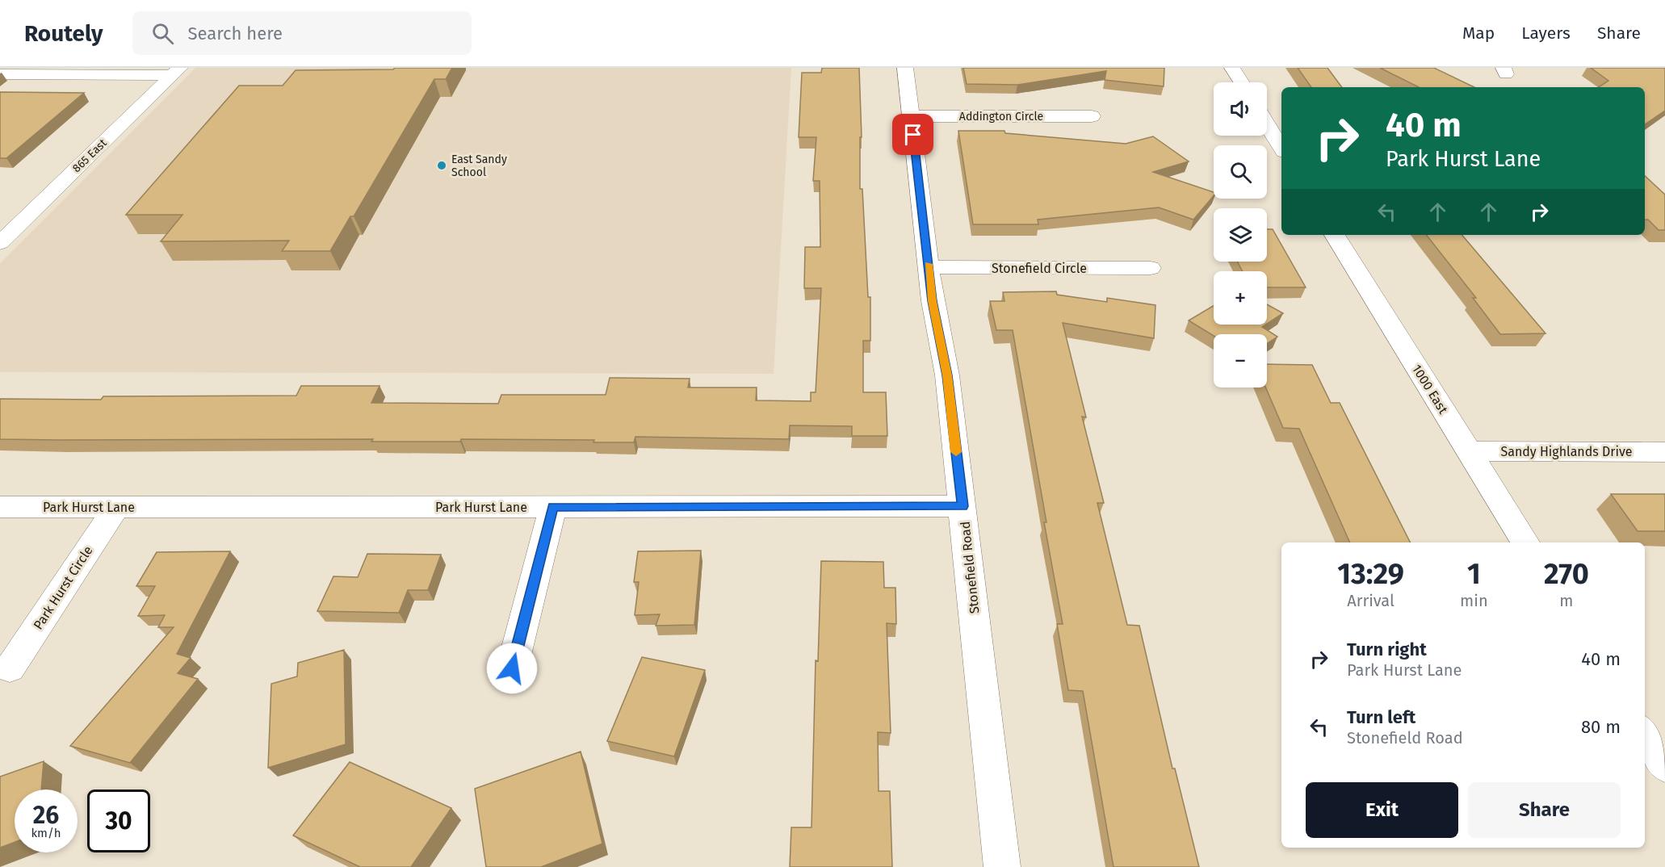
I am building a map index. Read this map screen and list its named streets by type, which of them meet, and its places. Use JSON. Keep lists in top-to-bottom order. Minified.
{"streets":{"street":["Addington Circle","865 East","Stonefield Circle","1000 East","Sandy Highlands Drive","Park Hurst Lane","Stonefield Road","Park Hurst Circle"]},"crossings":[["Addington Circle","Stonefield Road"],["Stonefield Circle","Stonefield Road"],["1000 East","Sandy Highlands Drive"],["Park Hurst Lane","Stonefield Road"],["Park Hurst Lane","Park Hurst Circle"]],"places":["East Sandy School"],"page":{"header":"Routely","search":"Search here","nav":["Map","Layers","Share"],"map_buttons":["+","−"],"turn":["40 m","Park Hurst Lane"],"eta":["13:29","Arrival","1","min","270","m"],"list":[{"name":"Turn right","note":"Park Hurst Lane","value":"40 m"},{"name":"Turn left","note":"Stonefield Road","value":"80 m"}],"buttons":["Exit","Share"],"speed":"26 km/h","limit":"30"}}
